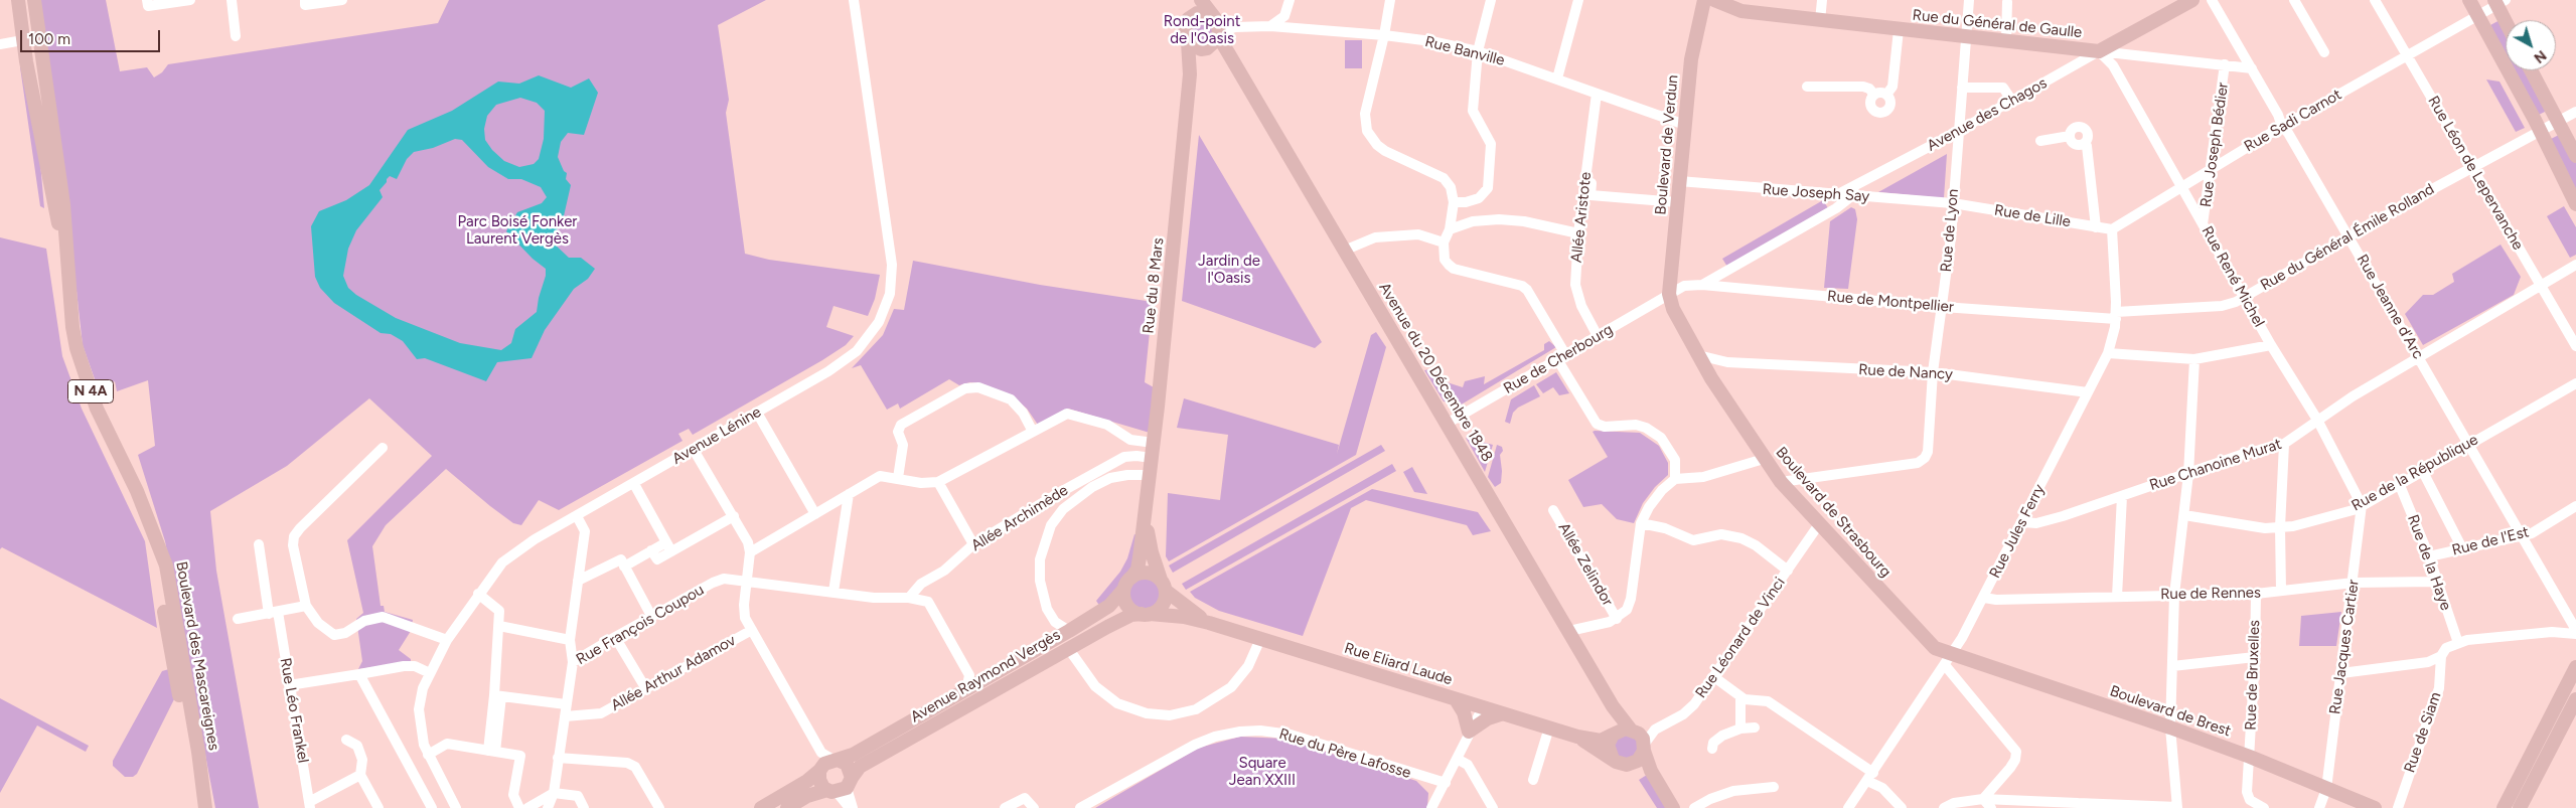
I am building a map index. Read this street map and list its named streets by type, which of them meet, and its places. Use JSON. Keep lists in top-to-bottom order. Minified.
{"streets":{"main road":["Rue du Général de Gaulle","Boulevard de Verdun","Rue du 8 Mars","Avenue du 20 Décembre 1848","N 4A","Boulevard de Strasbourg","Boulevard des Mascareignes","Rue Eliard Laude","Avenue Raymond Vergès","Boulevard de Brest"],"street":["Rue Banville","Avenue des Chagos","Rue Sadi Carnot","Rue Joseph Bédier","Rue Léon de Lepervanche","Rue Joseph Say","Rue de Lille","Allée Aristote","Rue de Lyon","Rue du Général Émile Rolland","Rue René Michel","Rue de Montpellier","Rue Jeanne d'Arc","Rue de Cherbourg","Rue de Nancy","Avenue Lénine","Rue Chanoine Murat","Rue de la République","Allée Archimède","Rue Jules Ferry","Rue de l'Est","Rue de la Haye","Allée Zelindor","Rue de Rennes","Rue François Coupou","Rue Léonard de Vinci","Rue Jacques Cartier","Allée Arthur Adamov","Rue de Bruxelles","Rue Léo Frankel","Rue de Siam","Rue du Père Lafosse"]},"crossings":[["Rue du Général de Gaulle","Avenue des Chagos"],["Rue du Général de Gaulle","Rue de Lyon"],["Rue du Général de Gaulle","Rue René Michel"],["Rue Banville","Boulevard de Verdun"],["Rue Banville","Allée Aristote"],["Rue Banville","Rue du 8 Mars"],["Rue Banville","Avenue du 20 Décembre 1848"],["Avenue des Chagos","Rue Joseph Say"],["Avenue des Chagos","Rue de Lyon"],["Avenue des Chagos","Rue René Michel"],["Avenue des Chagos","Rue de Montpellier"],["Rue Sadi Carnot","Rue Joseph Bédier"],["Rue Sadi Carnot","Rue Léon de Lepervanche"],["Rue Sadi Carnot","Rue de Lille"],["Rue Sadi Carnot","Rue René Michel"],["Rue Sadi Carnot","Rue Jeanne d'Arc"],["Rue Sadi Carnot","Rue Jules Ferry"],["Boulevard de Verdun","Rue Joseph Say"],["Boulevard de Verdun","Rue de Montpellier"],["Boulevard de Verdun","Rue de Cherbourg"],["Boulevard de Verdun","Boulevard de Strasbourg"],["Rue Joseph Bédier","Rue René Michel"],["Rue Léon de Lepervanche","Rue du Général Émile Rolland"],["Rue Léon de Lepervanche","Rue Chanoine Murat"],["Rue Joseph Say","Rue de Lille"],["Rue Joseph Say","Rue de Lyon"],["Rue de Lille","Rue de Lyon"],["Rue de Lille","Rue Jules Ferry"],["Allée Aristote","Rue de Cherbourg"],["Rue de Lyon","Rue de Montpellier"],["Rue de Lyon","Rue de Nancy"],["Rue de Lyon","Boulevard de Strasbourg"],["Rue du Général Émile Rolland","Rue René Michel"],["Rue du Général Émile Rolland","Rue de Montpellier"],["Rue du Général Émile Rolland","Rue Jeanne d'Arc"],["Rue du Général Émile Rolland","Rue Jules Ferry"],["Rue René Michel","Rue Chanoine Murat"],["Rue René Michel","Rue de la République"],["Rue René Michel","Rue Jacques Cartier"],["Rue du 8 Mars","Avenue du 20 Décembre 1848"],["Rue du 8 Mars","Allée Archimède"],["Rue du 8 Mars","Rue Eliard Laude"],["Rue du 8 Mars","Avenue Raymond Vergès"],["Rue de Montpellier","Rue de Cherbourg"],["Rue de Montpellier","Boulevard de Strasbourg"],["Rue de Montpellier","Rue Jules Ferry"],["Rue Jeanne d'Arc","Rue Chanoine Murat"],["Rue Jeanne d'Arc","Rue de la République"],["Rue Jeanne d'Arc","Rue de l'Est"],["Rue de Cherbourg","Avenue du 20 Décembre 1848"],["Rue de Cherbourg","Boulevard de Strasbourg"],["Avenue du 20 Décembre 1848","Rue Léonard de Vinci"],["Avenue du 20 Décembre 1848","Rue Eliard Laude"],["Rue de Nancy","Boulevard de Strasbourg"],["Rue de Nancy","Rue Jules Ferry"],["N 4A","Boulevard des Mascareignes"],["Rue Chanoine Murat","Rue Jules Ferry"],["Rue de la République","Rue de la Haye"],["Rue de la République","Rue Jacques Cartier"],["Boulevard de Strasbourg","Rue Jules Ferry"],["Boulevard de Strasbourg","Rue Léonard de Vinci"],["Boulevard de Strasbourg","Boulevard de Brest"],["Rue Jules Ferry","Rue de Rennes"],["Rue Jules Ferry","Boulevard de Brest"],["Rue de l'Est","Rue de la Haye"],["Rue de la Haye","Rue de Rennes"],["Rue de Rennes","Rue Jacques Cartier"],["Rue de Rennes","Rue de Bruxelles"],["Rue François Coupou","Allée Arthur Adamov"],["Rue Léonard de Vinci","Rue Eliard Laude"],["Rue Jacques Cartier","Boulevard de Brest"],["Rue Eliard Laude","Avenue Raymond Vergès"],["Rue de Bruxelles","Boulevard de Brest"]],"parks":["Rond-point de l'Oasis","Parc Boisé Fonker Laurent Vergès","Jardin de l'Oasis","Square Jean XXIII"],"scale_bar":"100 m","north":"bottom right"}
